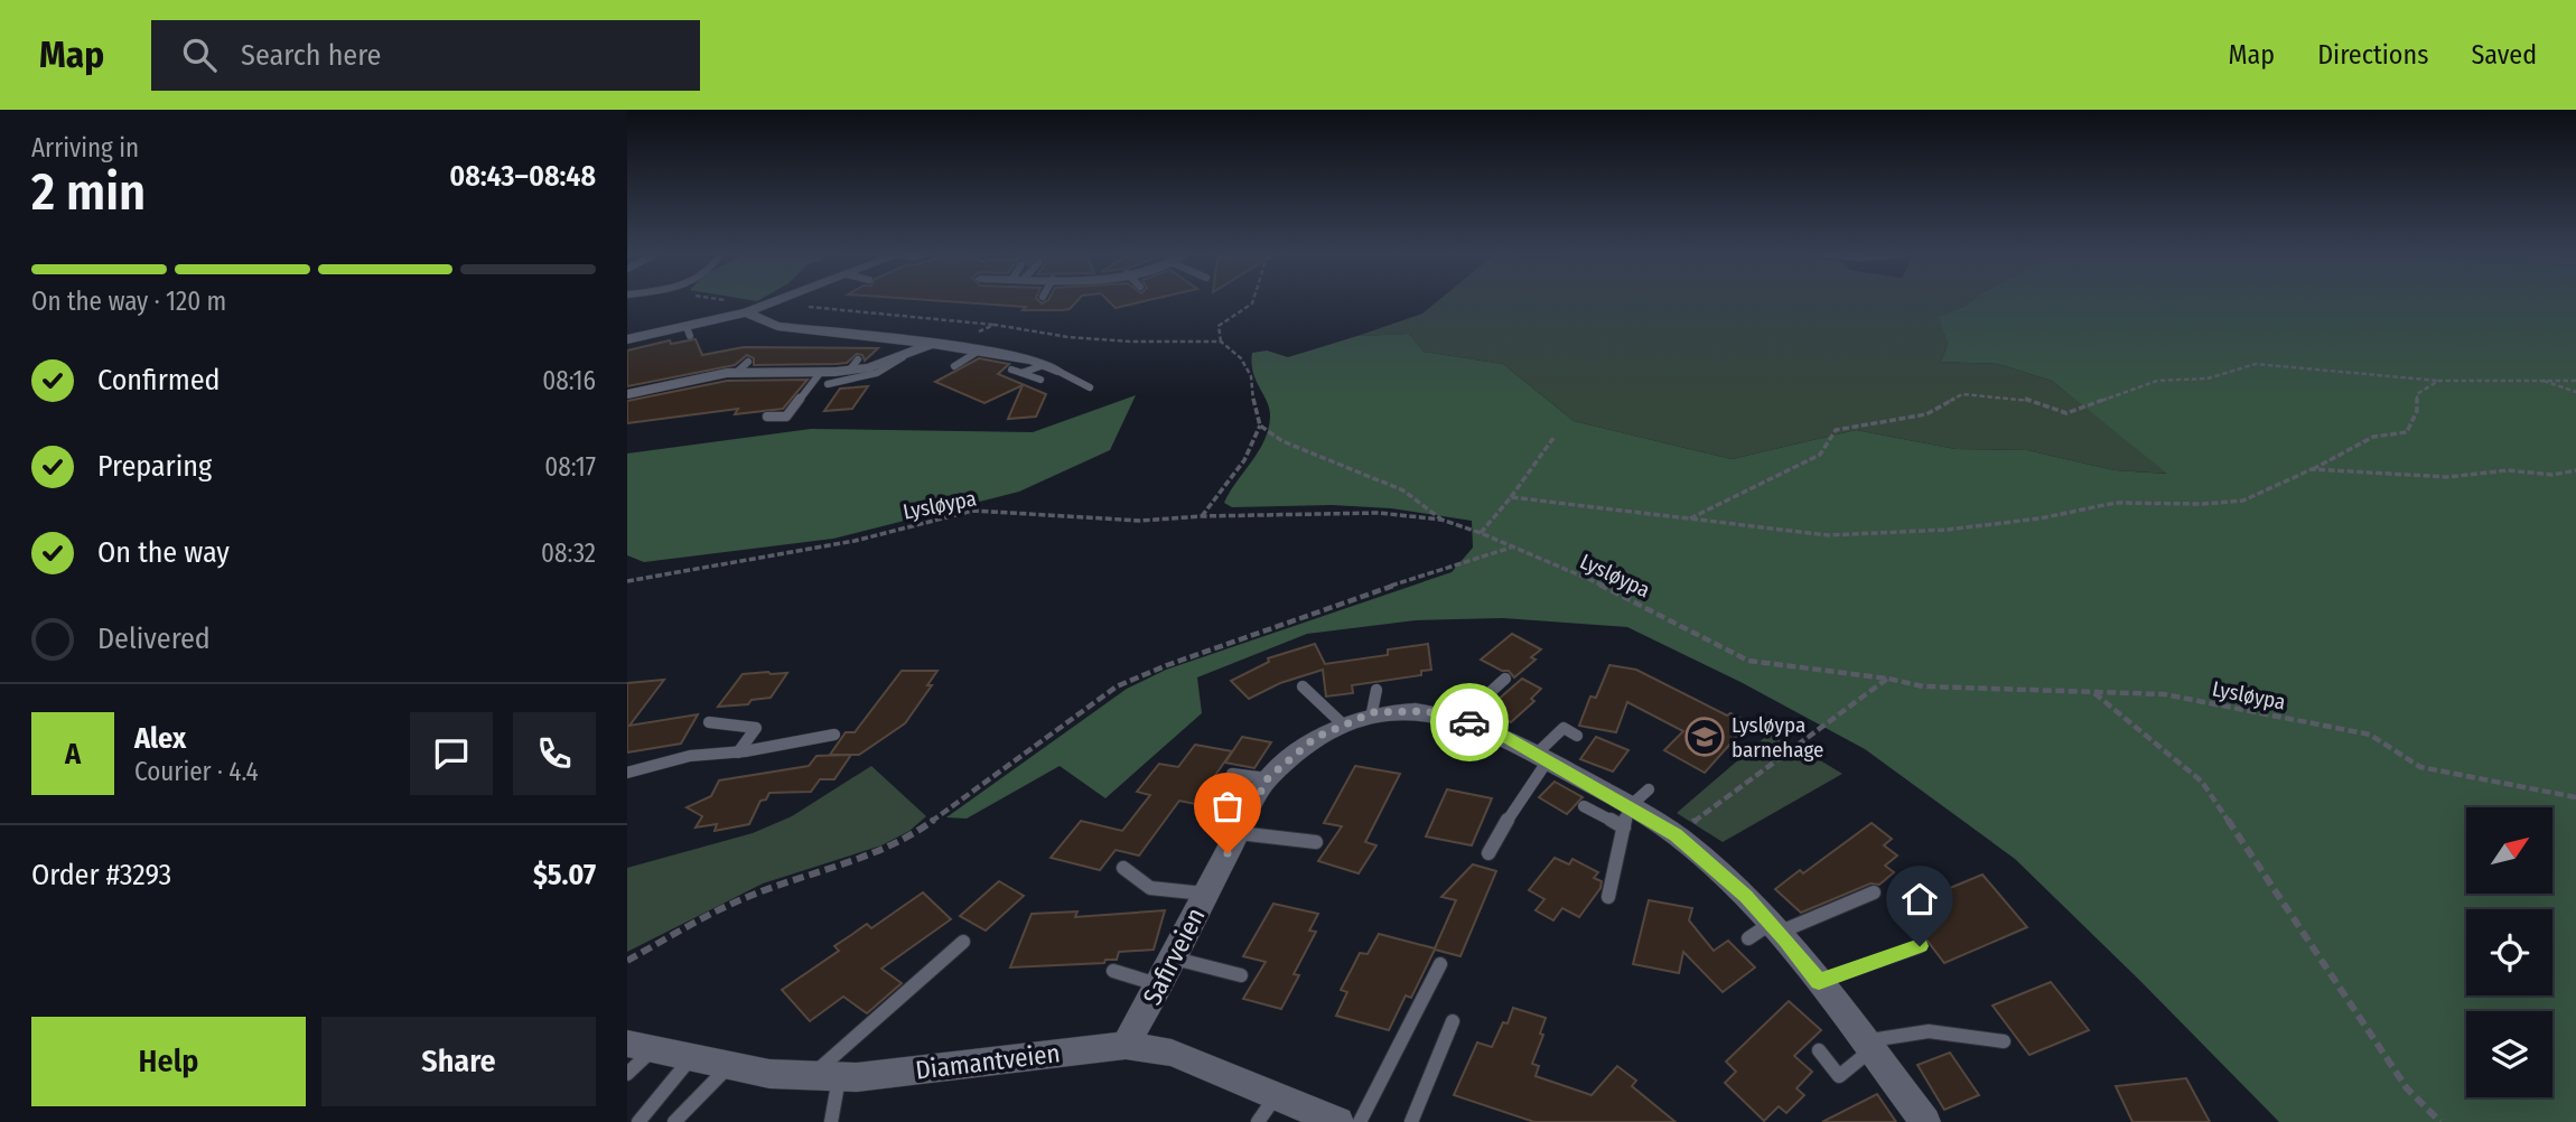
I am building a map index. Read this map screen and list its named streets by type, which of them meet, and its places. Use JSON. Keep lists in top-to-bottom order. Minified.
{"streets":{"street":["Safirveien","Diamantveien"],"path":["Lysløypa"]},"crossings":[["Safirveien","Diamantveien"]],"places":{"school or university":["Lysløypa barnehage"]},"north":"top right","page":{"header":"Map","search":"Search here","nav":["Map","Directions","Saved"],"heading":["2 min","Arriving in","08:43–08:48"],"panel":["Alex","Courier · 4.4","Order #3293","$5.07"],"bar":"On the way · 120 m","list":[["Confirmed","08:16"],["Preparing","08:17"],["On the way","08:32"],"Delivered"],"round":"A","buttons":["Help","Share"]}}
